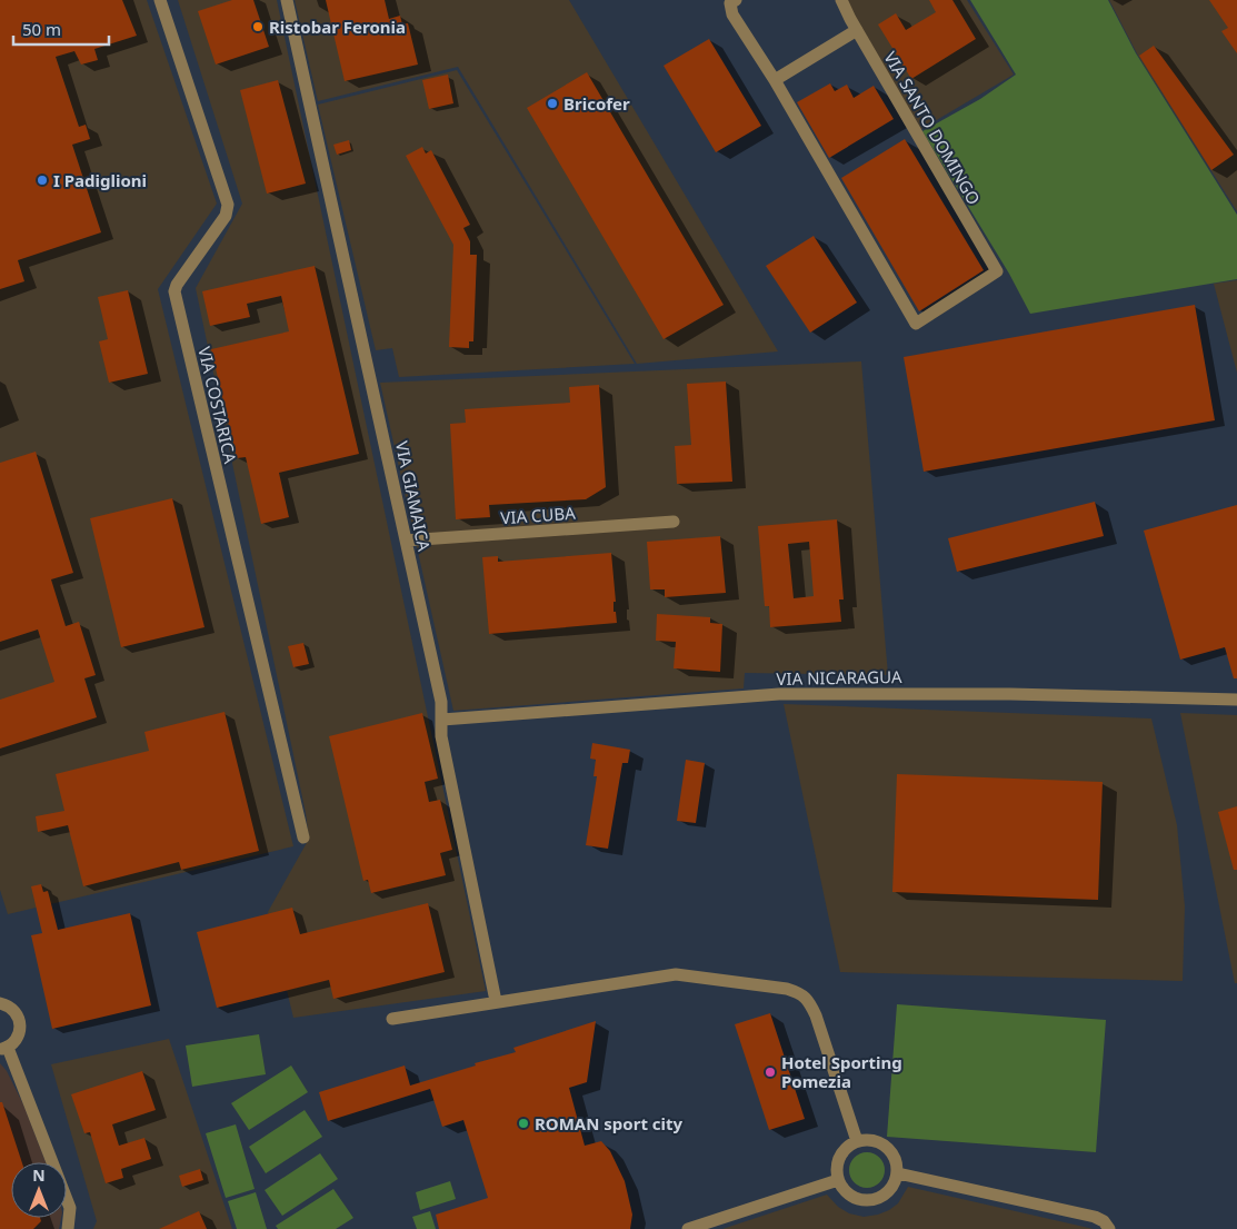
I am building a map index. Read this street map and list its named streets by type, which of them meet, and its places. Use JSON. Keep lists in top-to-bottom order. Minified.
{"streets":{"street":["VIA SANTO DOMINGO","VIA COSTARICA","VIA GIAMAICA","VIA CUBA","VIA NICARAGUA"]},"crossings":[["VIA GIAMAICA","VIA CUBA"],["VIA GIAMAICA","VIA NICARAGUA"]],"places":["Ristobar Feronia","Bricofer","I Padiglioni","Hotel Sporting Pomezia","ROMAN sport city"],"scale_bar":"50 m","north":"top"}
